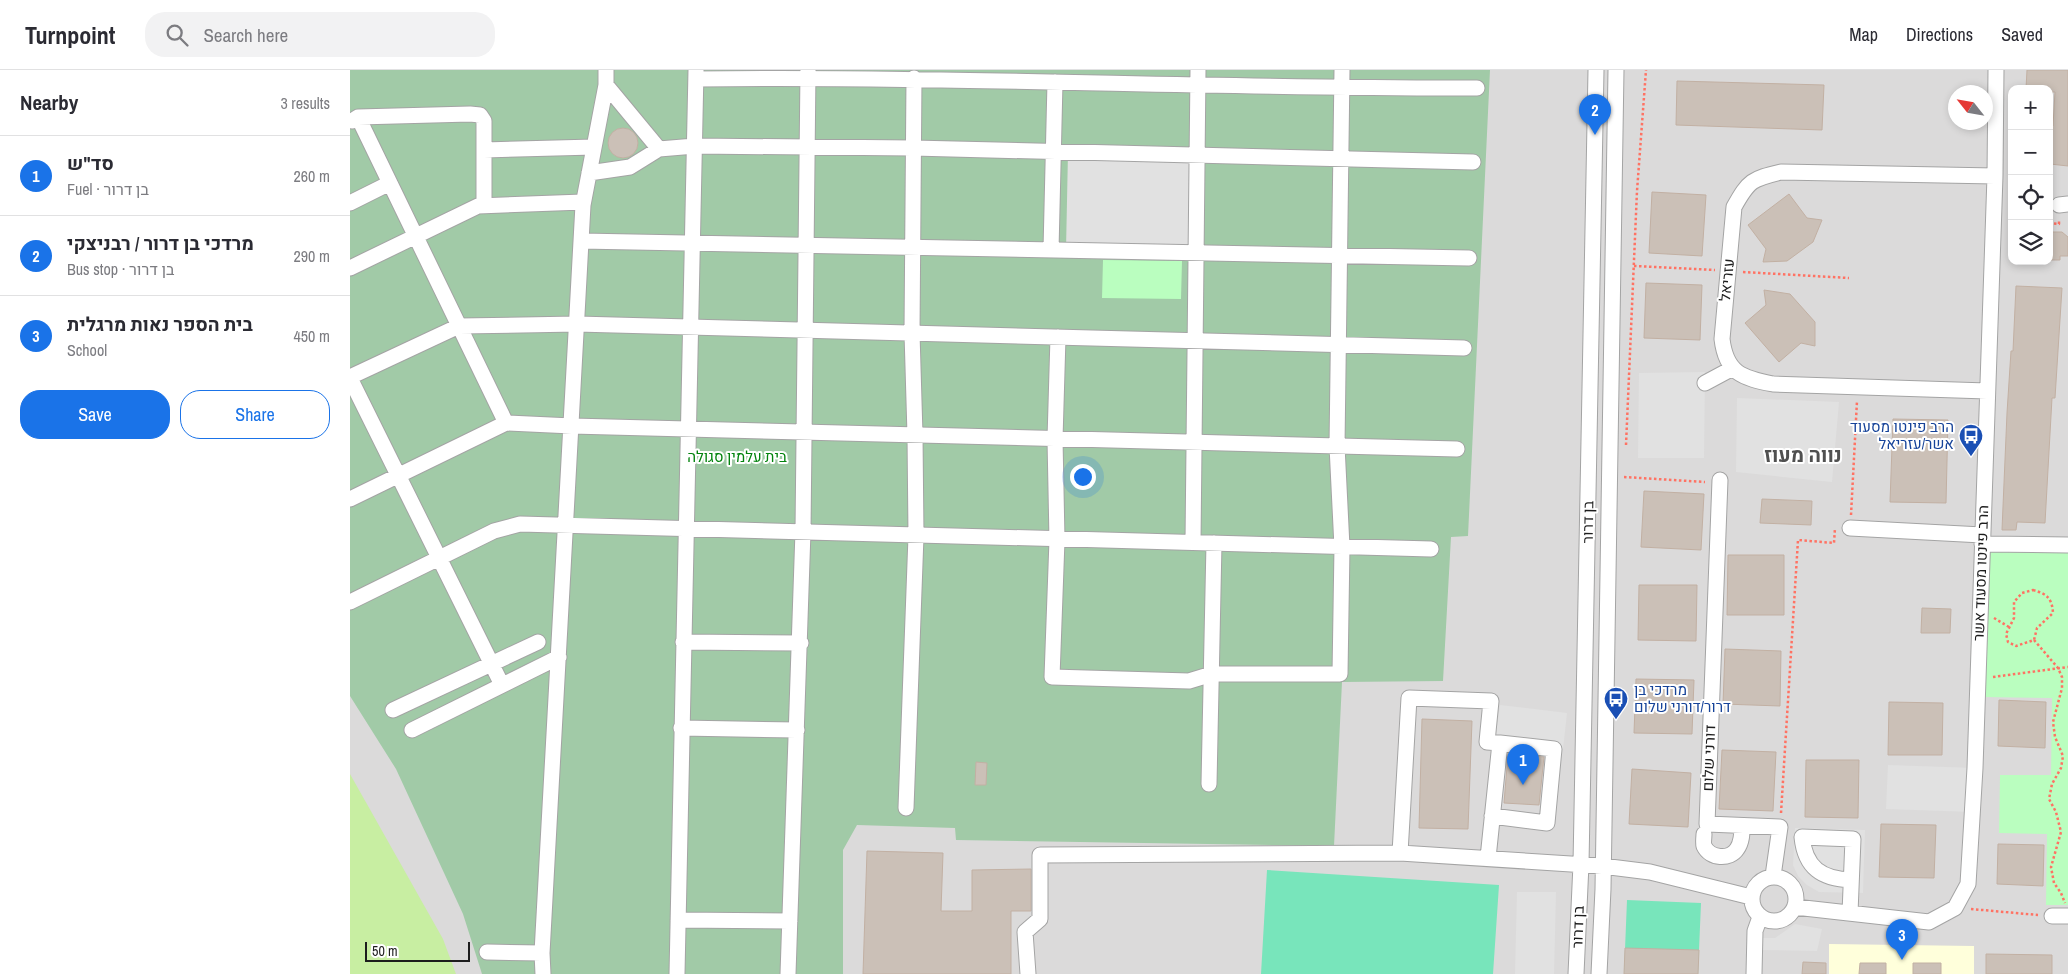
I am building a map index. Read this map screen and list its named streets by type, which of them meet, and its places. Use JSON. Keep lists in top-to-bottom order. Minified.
{"streets":{"street":["עזריאל","בן דרור","הרב פינטו מסעוד אשר","דורני שלום"]},"crossings":[["עזריאל","הרב פינטו מסעוד אשר"]],"districts":["נווה מעוז"],"parks":["בית עלמין סגולה"],"places":{"bus stop":["הרב פינטו מסעוד אשר/עזריאל","מרדכי בן דרור/דורני שלום"]},"scale_bar":"50 m","north":"top left","page":{"header":"Turnpoint","search":"Search here","nav":["Map","Directions","Saved"],"heading":["Nearby","3 results"],"map_buttons":["+","−"],"pins":["2","1","3"],"list":[{"mark":"1","name":"סד\"ש","note":"Fuel · בן דרור","value":"260 m"},{"mark":"2","name":"מרדכי בן דרור / רבניצקי","note":"Bus stop · בן דרור","value":"290 m"},{"mark":"3","name":"בית הספר נאות מרגלית","note":"School","value":"450 m"}],"buttons":["Save","Share"],"scale":"50 m"}}
